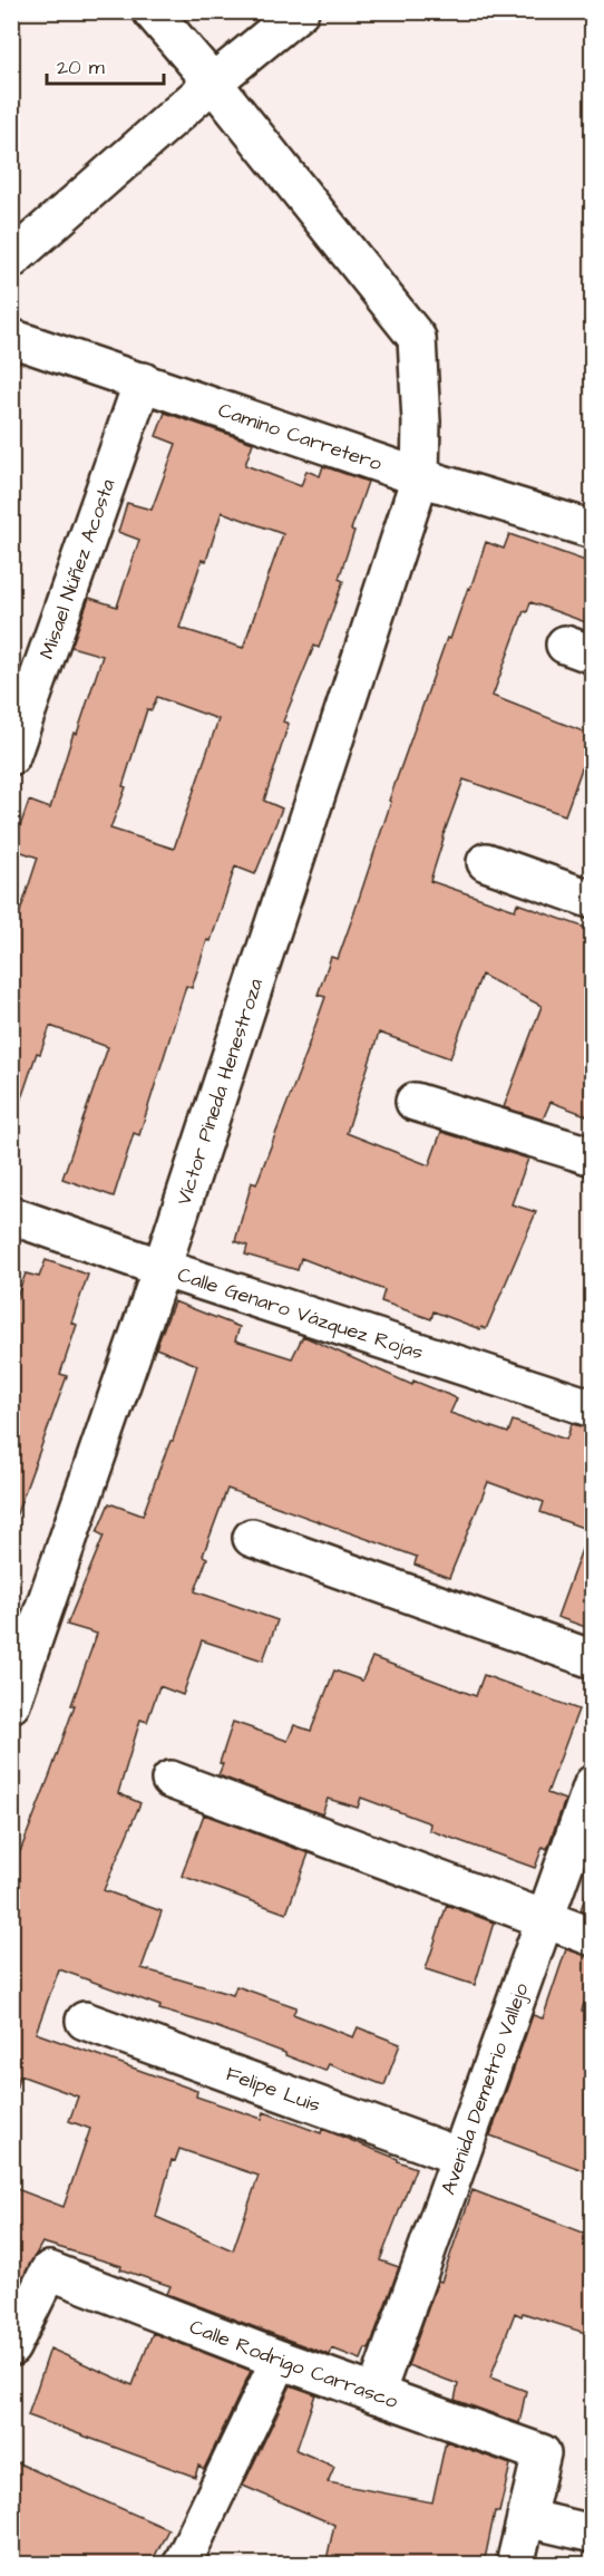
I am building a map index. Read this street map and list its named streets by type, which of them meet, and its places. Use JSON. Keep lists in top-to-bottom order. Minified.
{"streets":{"street":["Camino Carretero","Misael Núñez Acosta","Víctor Pineda Henestroza","Calle Genaro Vázquez Rojas","Felipe Luis","Avenida Demetrio Vallejo","Calle Rodrigo Carrasco"]},"crossings":[["Camino Carretero","Misael Núñez Acosta"],["Camino Carretero","Víctor Pineda Henestroza"],["Víctor Pineda Henestroza","Calle Genaro Vázquez Rojas"],["Felipe Luis","Avenida Demetrio Vallejo"],["Avenida Demetrio Vallejo","Calle Rodrigo Carrasco"]],"scale_bar":"20 m"}
